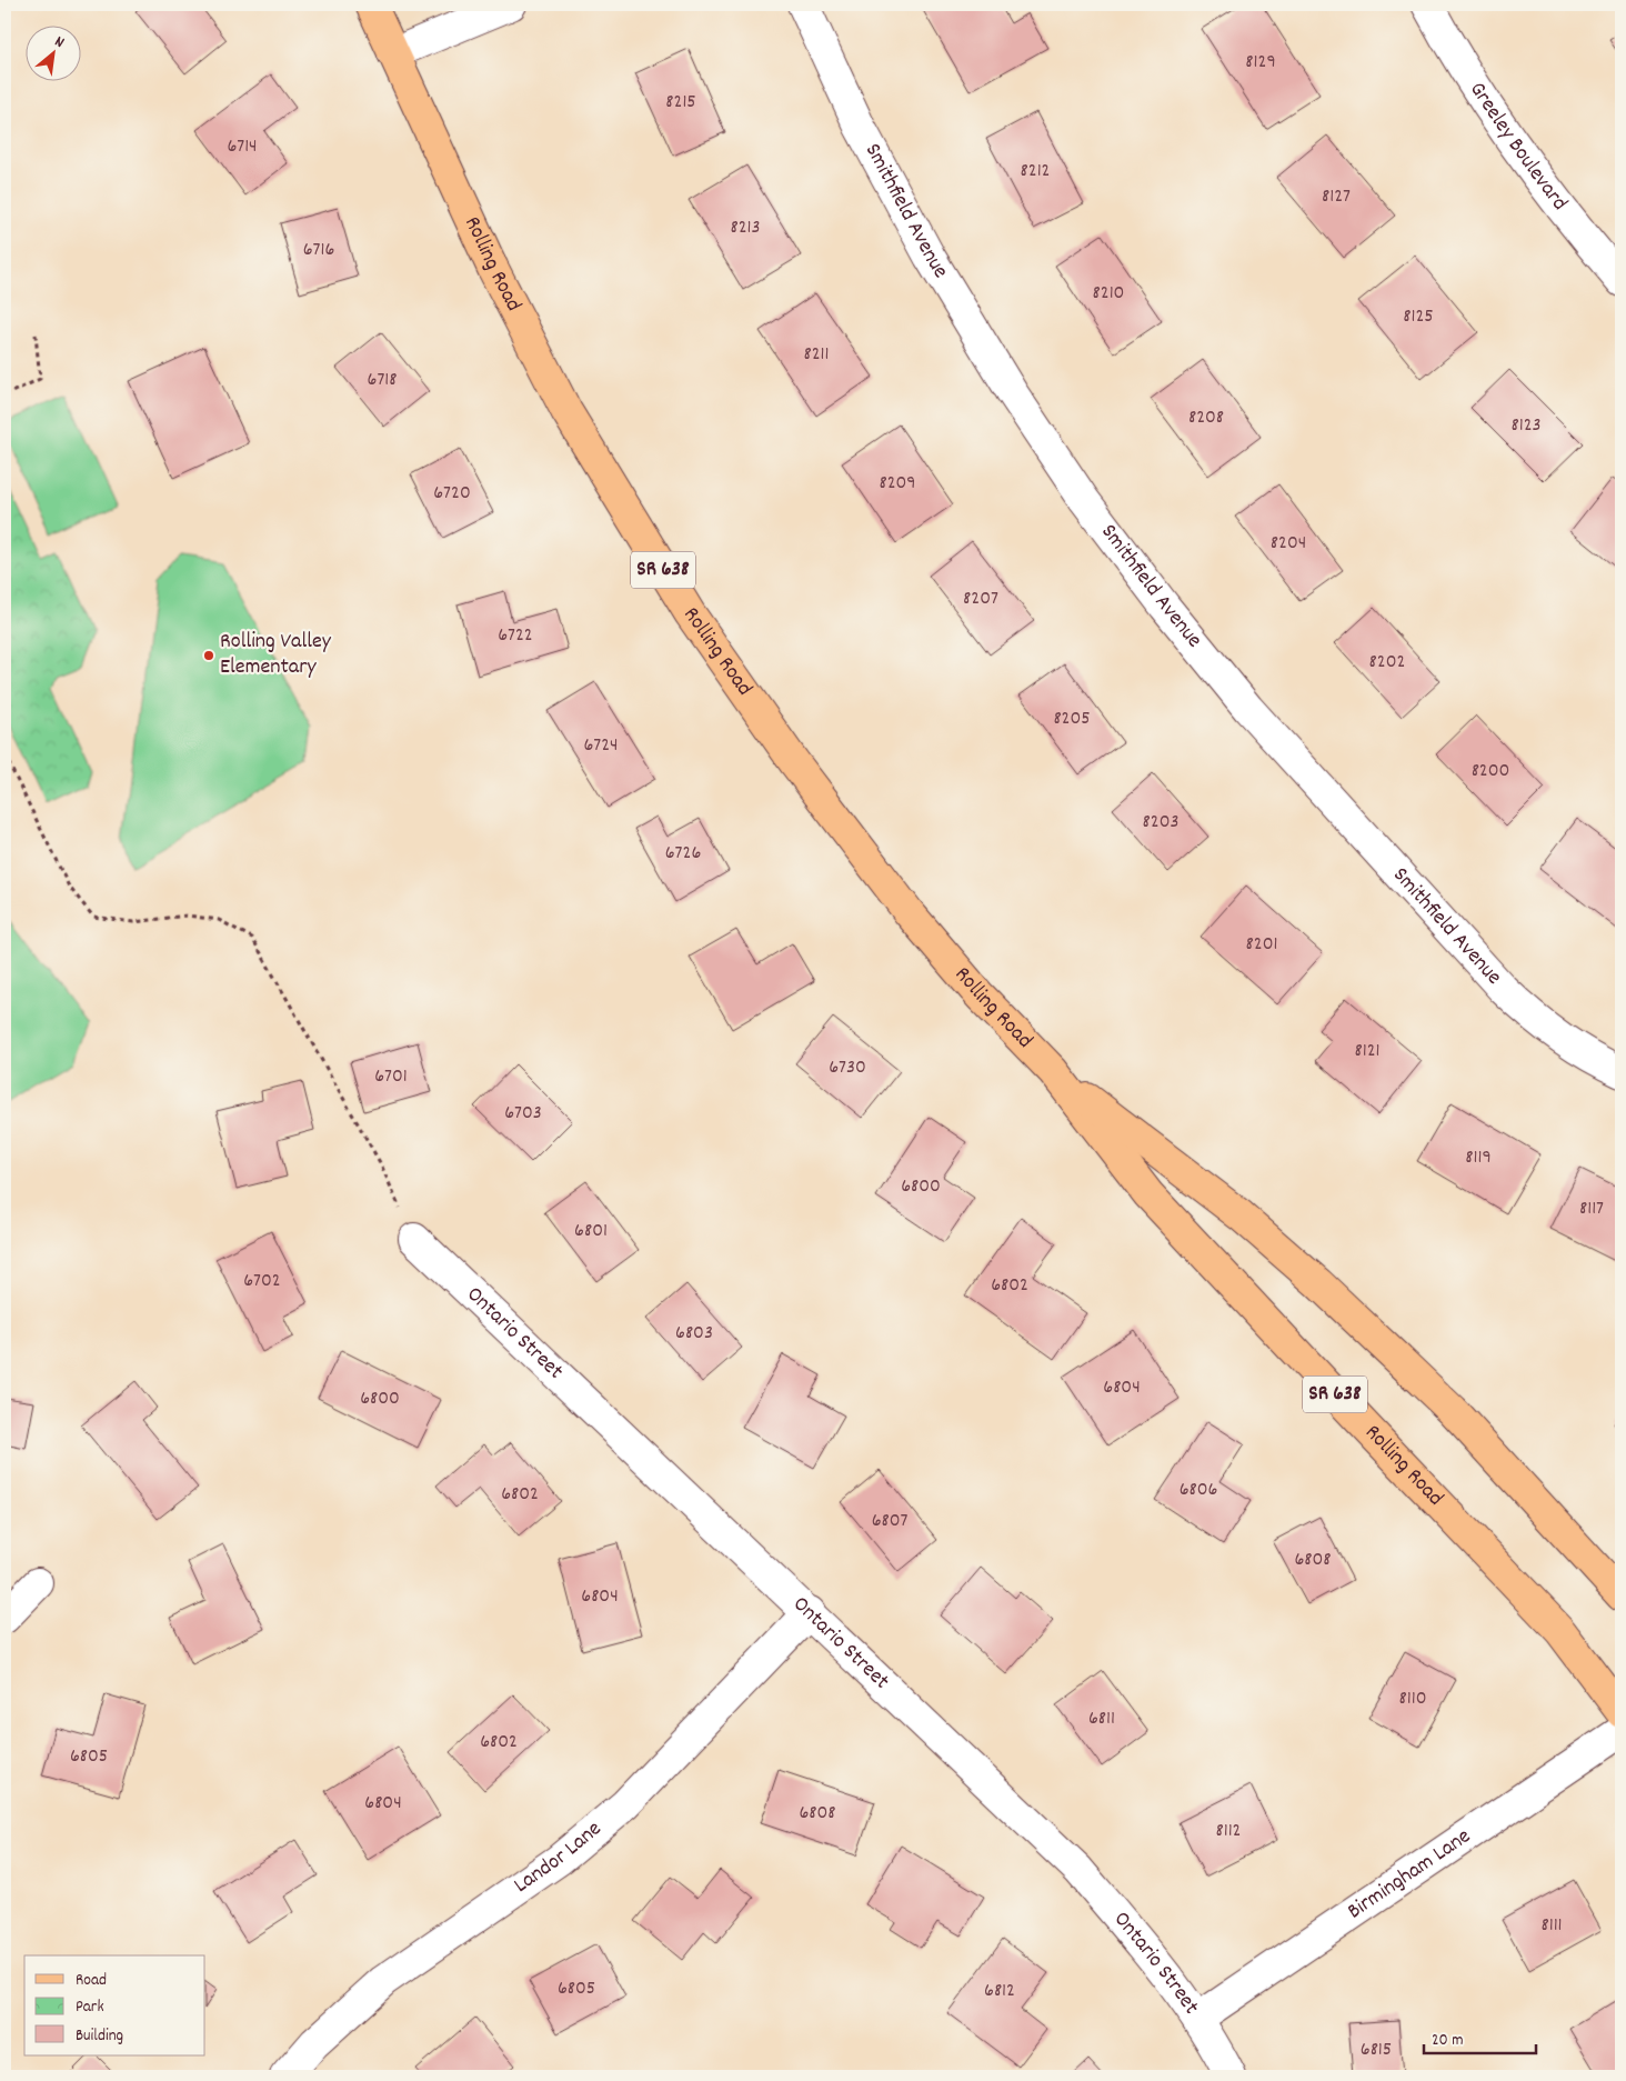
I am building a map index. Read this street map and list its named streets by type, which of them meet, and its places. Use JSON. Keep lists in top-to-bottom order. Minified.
{"streets":{"main road":["Rolling Road","SR 638"],"street":["Greeley Boulevard","Smithfield Avenue","Ontario Street","Landor Lane","Birmingham Lane"]},"crossings":[["Ontario Street","Landor Lane"],["Ontario Street","Birmingham Lane"]],"places":["Rolling Valley Elementary"],"house_numbers":["8129","8215","6714","8212","8127","8213","6716","8210","8125","8211","6718","8208","8123","8209","6720","8204","8207","6722","8202","8205","6724","8200","8203","6726","8201","8121","6730","6701","6703","8119","6800","8117","6801","6702","6802","6803","6804","6800","6806","6802","6807","6808","6804","8110","6811","6802","6805","6804","6808","8112","8111","6805","6812","6815"],"legend":["Road","Park","Building"],"scale_bar":"20 m","north":"top right"}
